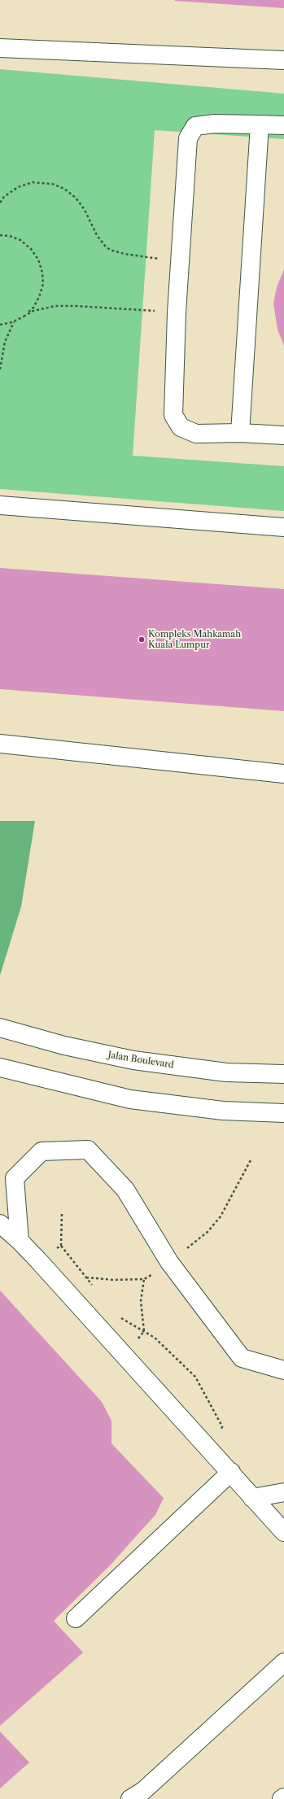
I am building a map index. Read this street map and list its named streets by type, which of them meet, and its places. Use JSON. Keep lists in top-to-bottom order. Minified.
{"streets":{"street":["Jalan Boulevard"]},"places":["Kompleks Mahkamah Kuala Lumpur"]}
